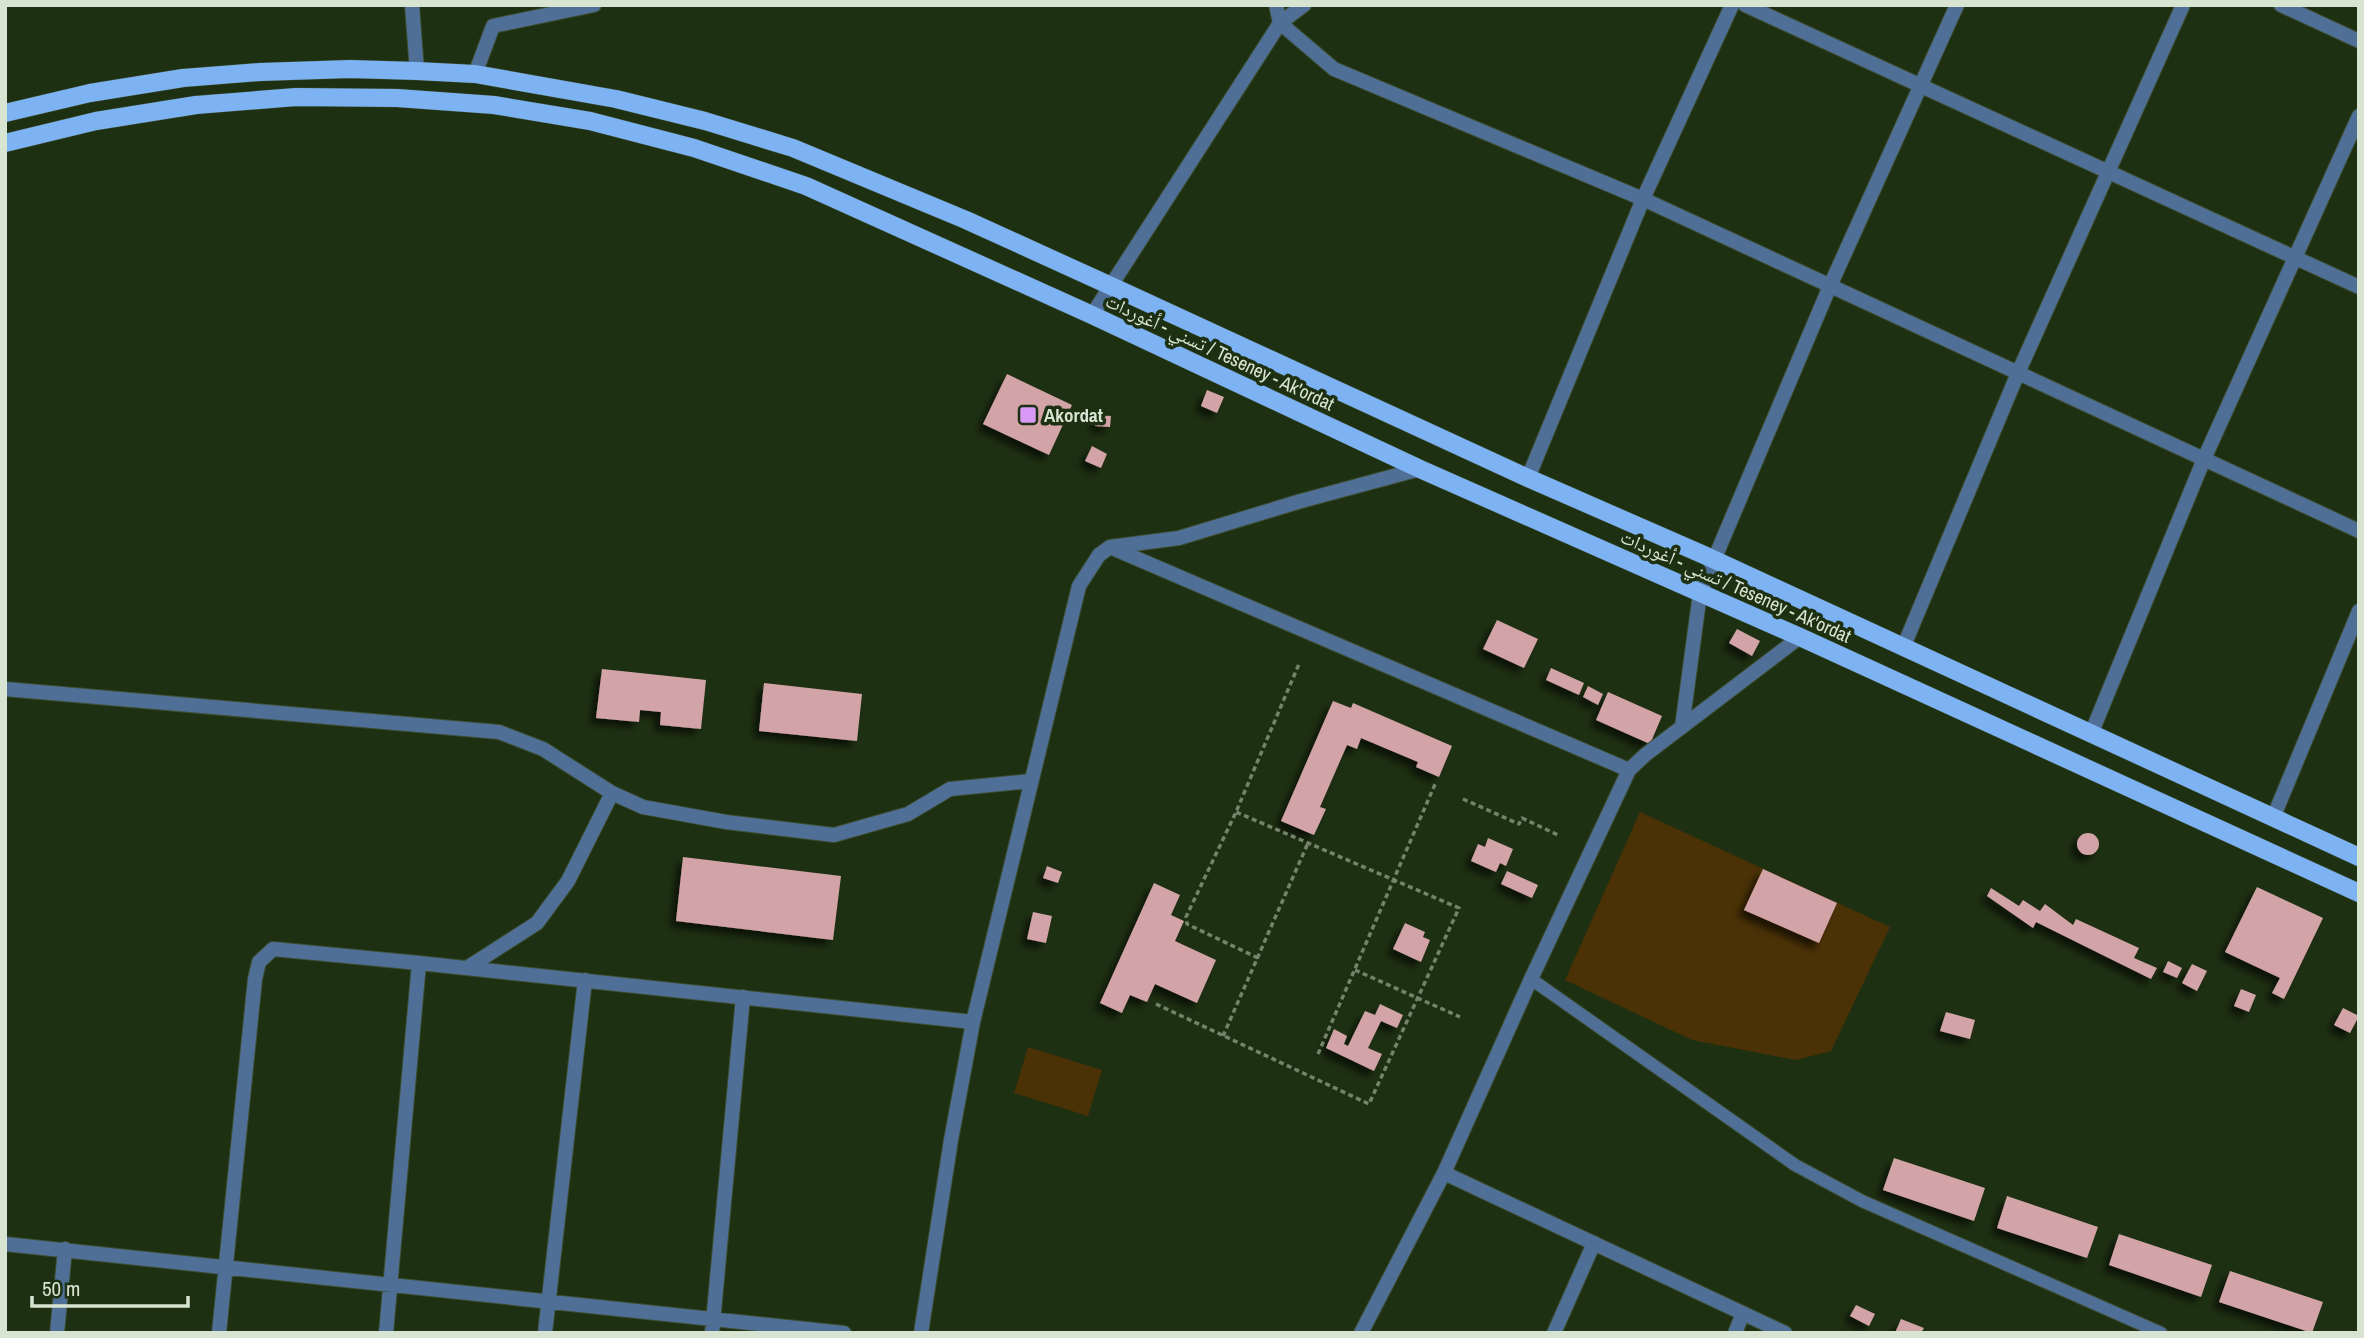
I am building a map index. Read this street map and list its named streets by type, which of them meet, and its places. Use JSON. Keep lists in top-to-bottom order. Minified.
{"streets":{"main road":["تسني - أغوردات / Teseney - Ak'ordat"]},"places":{"transit":["Akordat"]},"scale_bar":"50 m"}
